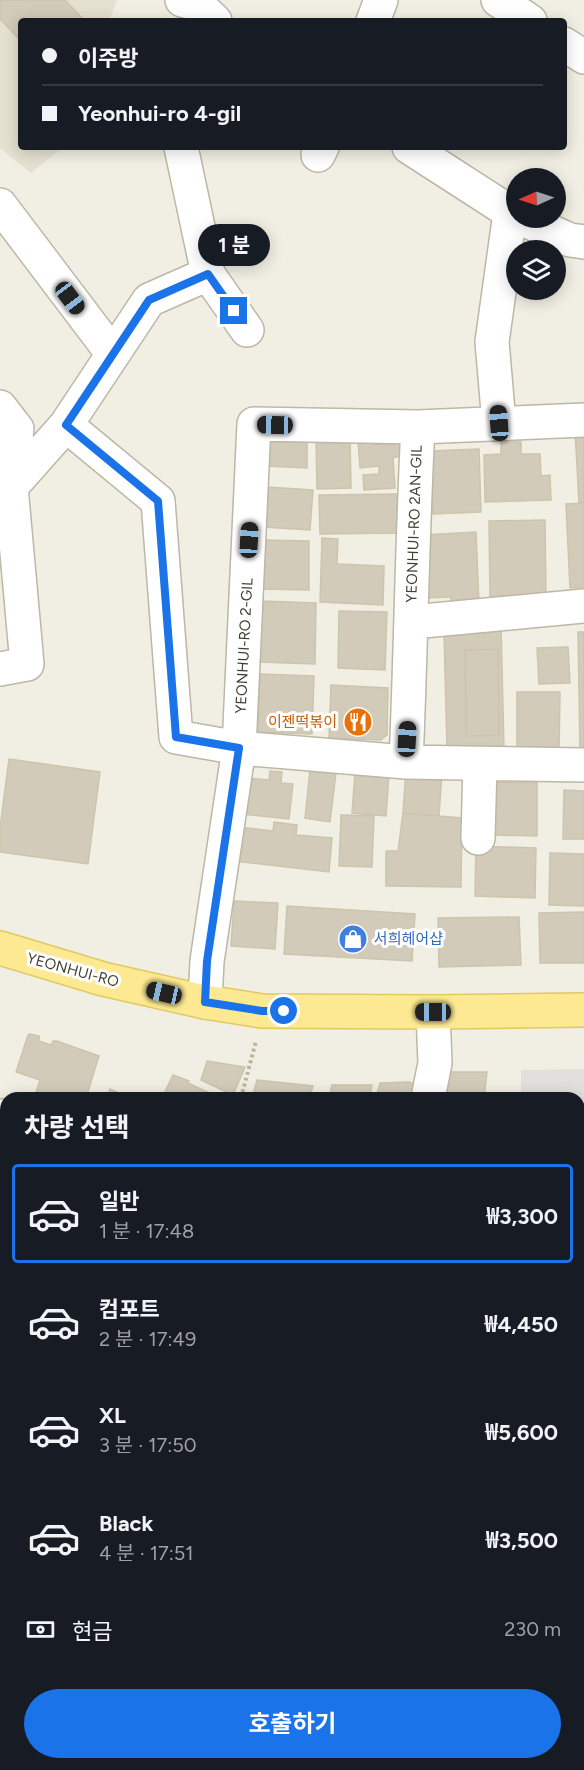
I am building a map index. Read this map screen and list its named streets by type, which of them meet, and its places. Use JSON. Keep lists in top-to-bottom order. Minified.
{"streets":{"main road":["YEONHUI-RO"],"street":["YEONHUI-RO 2AN-GIL","YEONHUI-RO 2-GIL"]},"crossings":[["YEONHUI-RO 2AN-GIL","YEONHUI-RO 2-GIL"],["YEONHUI-RO 2-GIL","YEONHUI-RO"]],"places":{"restaurant":["이젠떡볶이"],"shop":["서희헤어샵"]},"north":"left","page":{"banner":["이주방","Yeonhui-ro 4-gil"],"bubble":"1 분","heading":"차량 선택","list":[{"name":"일반","note":"1 분 · 17:48","value":"₩3,300"},{"name":"컴포트","note":"2 분 · 17:49","value":"₩4,450"},{"name":"XL","note":"3 분 · 17:50","value":"₩5,600"},{"name":"Black","note":"4 분 · 17:51","value":"₩3,500"}],"pay":["현금","230 m"],"buttons":"호출하기"}}
